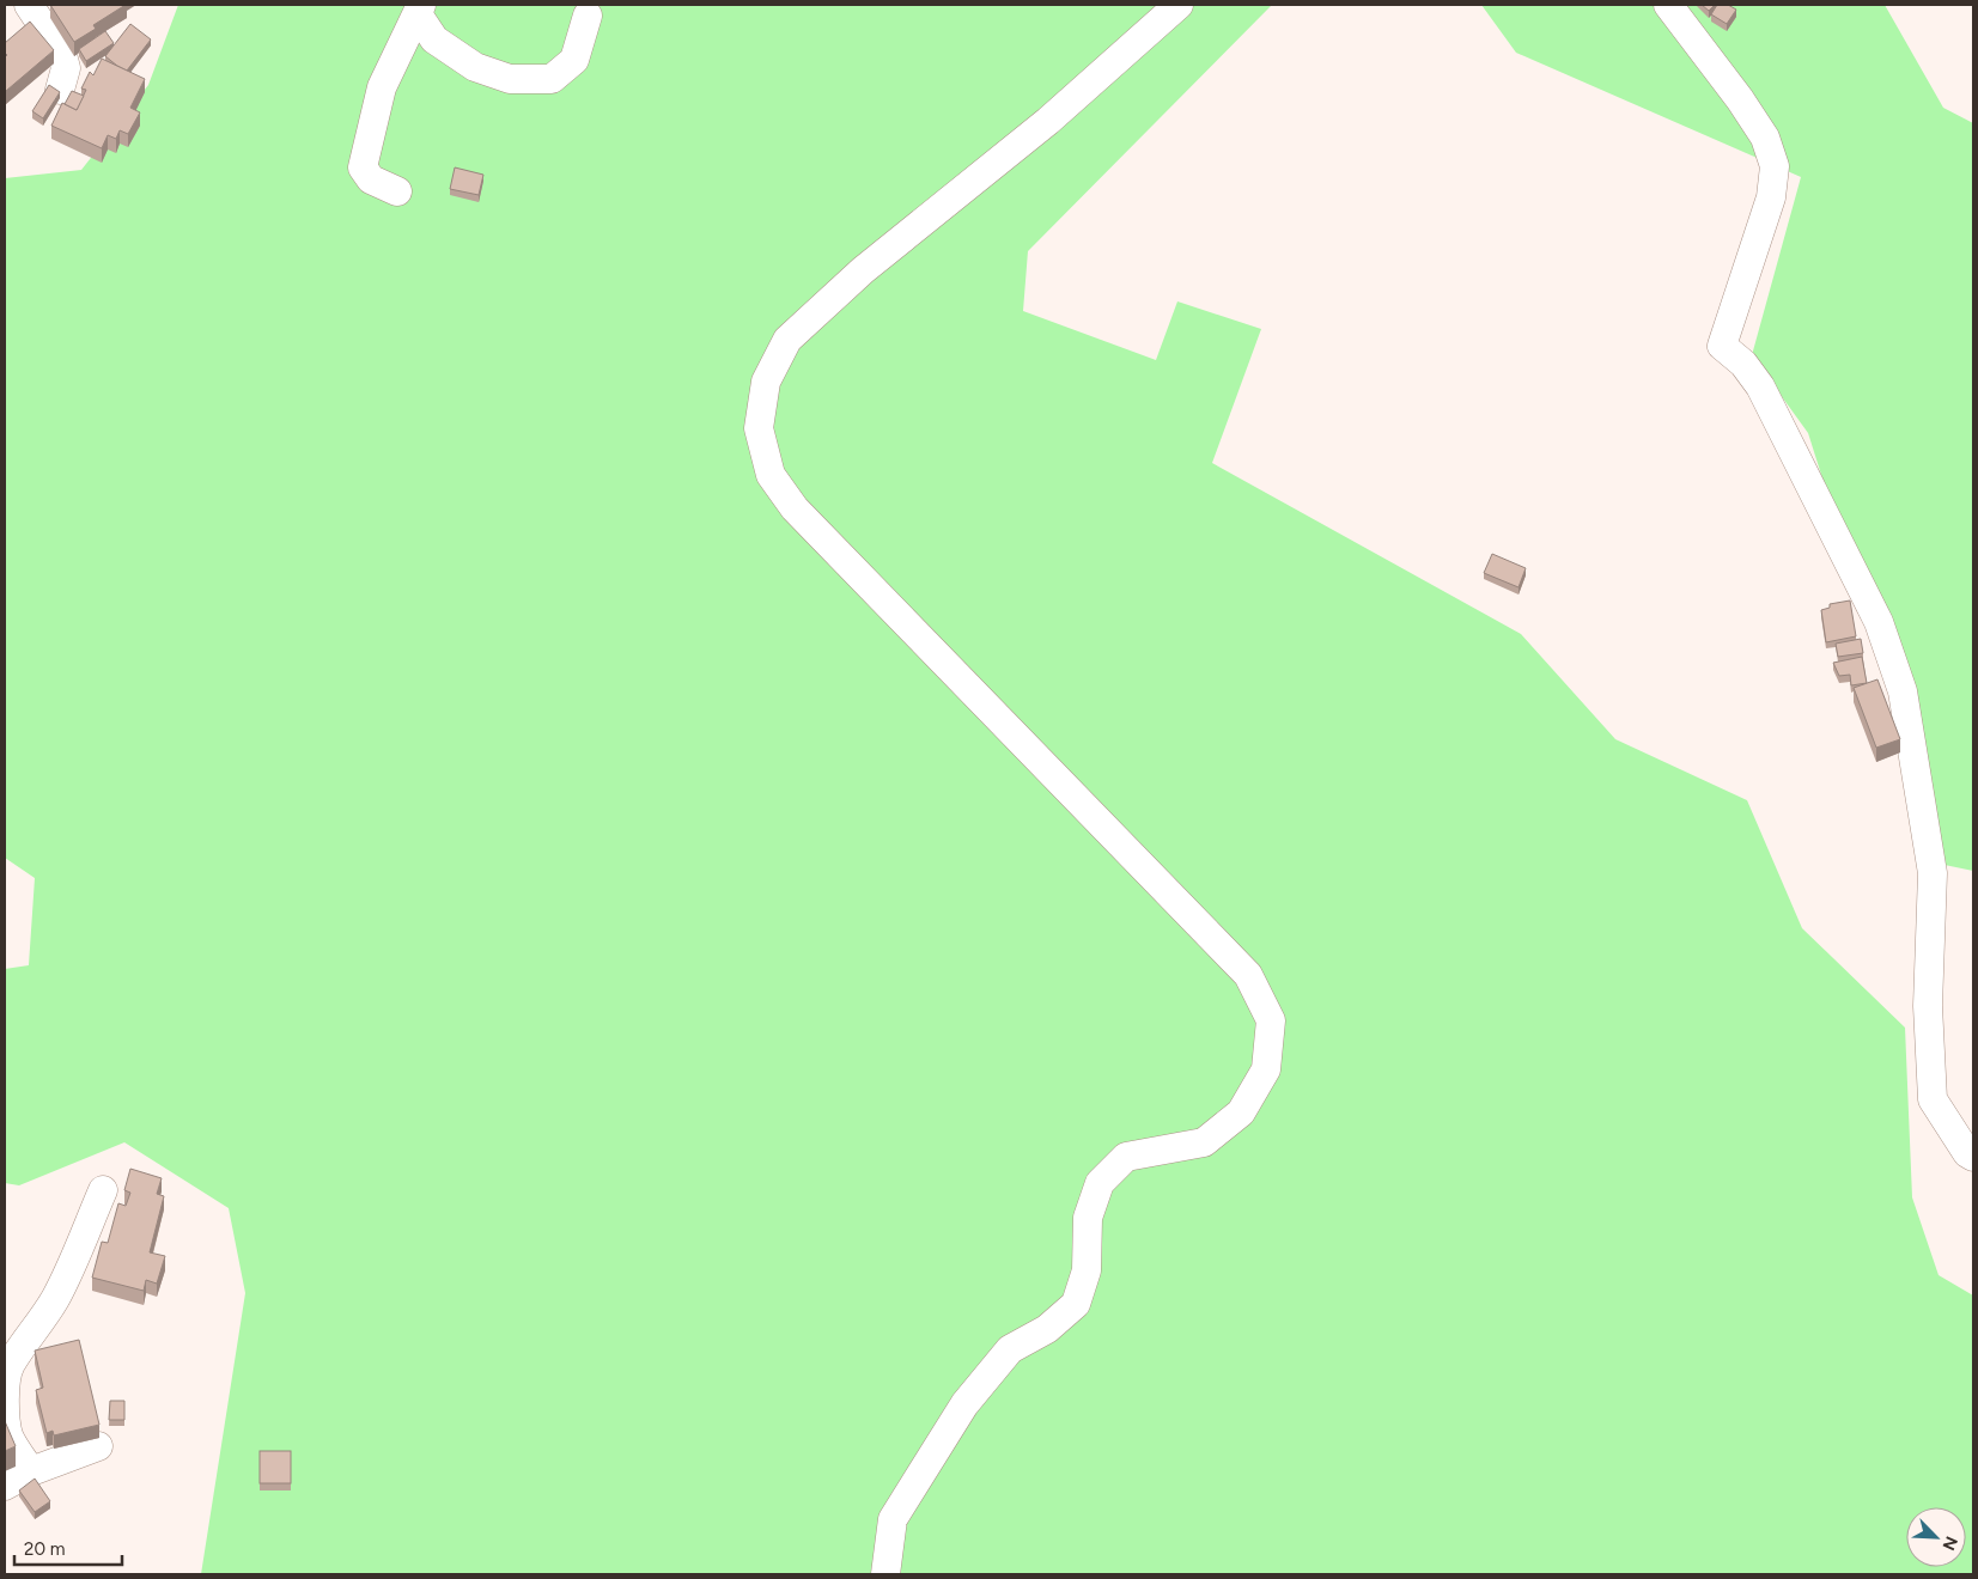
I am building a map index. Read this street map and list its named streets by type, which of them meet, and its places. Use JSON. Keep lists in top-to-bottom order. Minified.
{"scale_bar":"20 m","north":"bottom right"}
